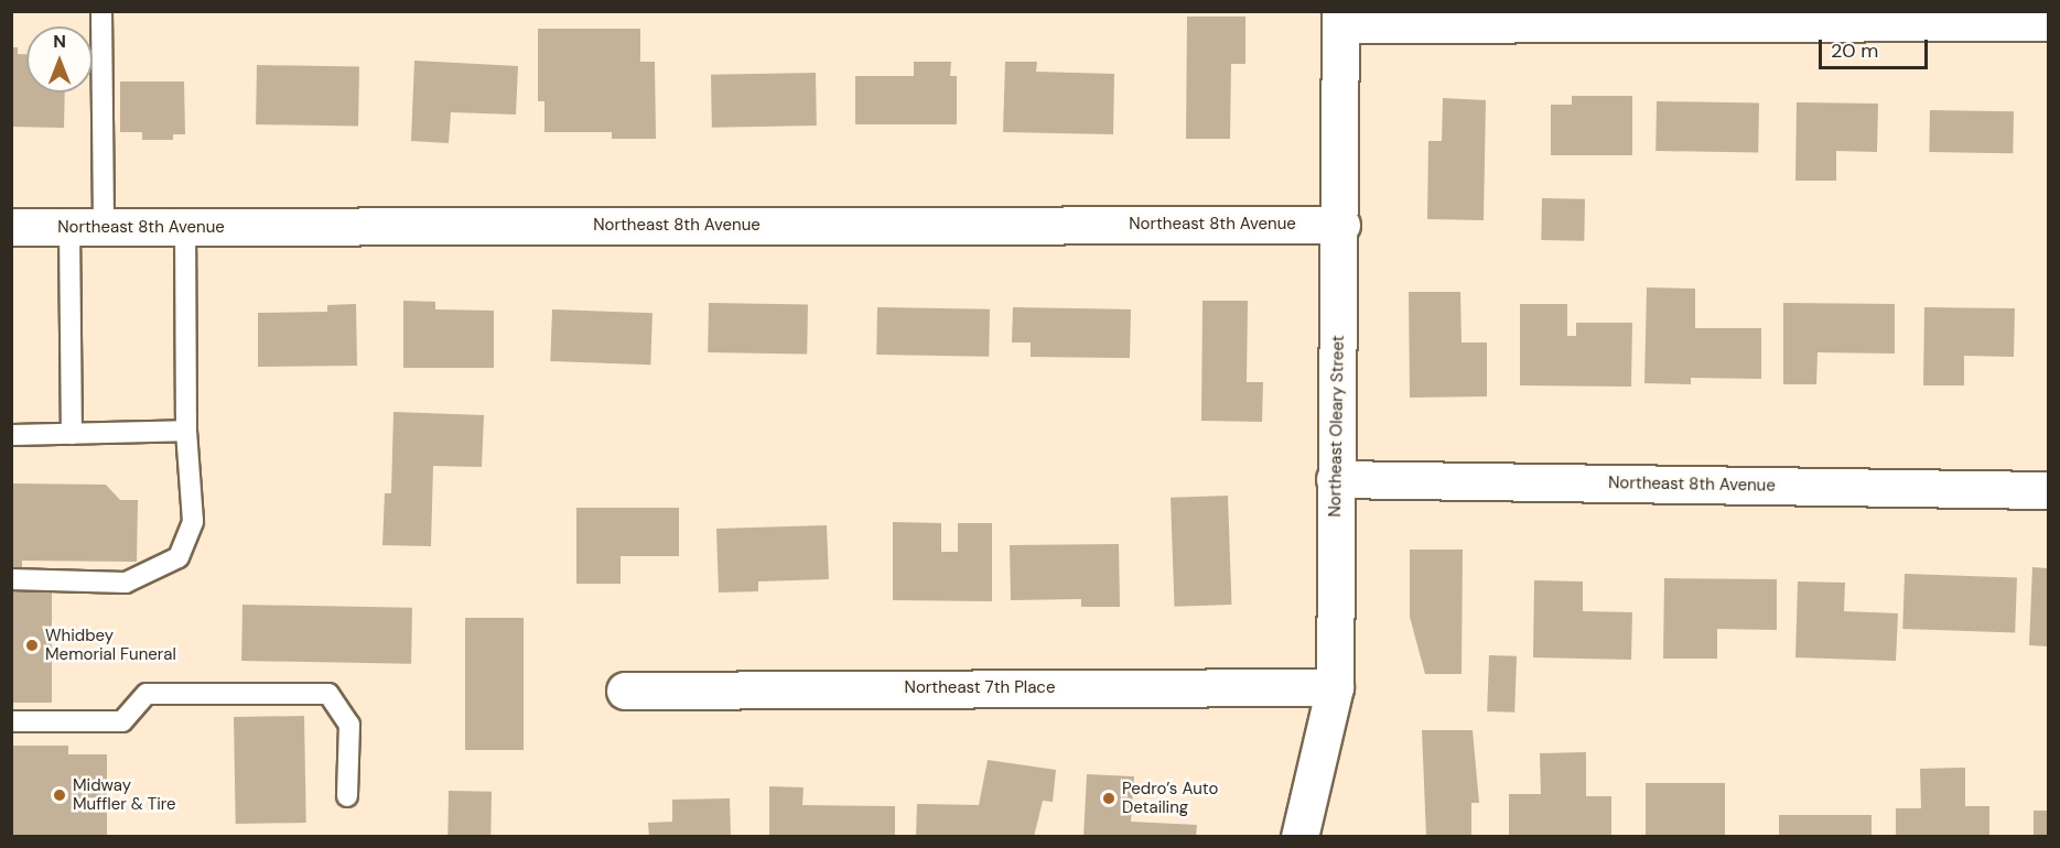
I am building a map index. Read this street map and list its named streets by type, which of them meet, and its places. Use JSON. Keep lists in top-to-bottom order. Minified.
{"streets":{"street":["Northeast 8th Avenue","Northeast Oleary Street","Northeast 7th Place"]},"crossings":[["Northeast 8th Avenue","Northeast Oleary Street"],["Northeast Oleary Street","Northeast 7th Place"]],"places":["Whidbey Memorial Funeral","Midway Muffler & Tire","Pedro’s Auto Detailing"],"scale_bar":"20 m","north":"top"}
